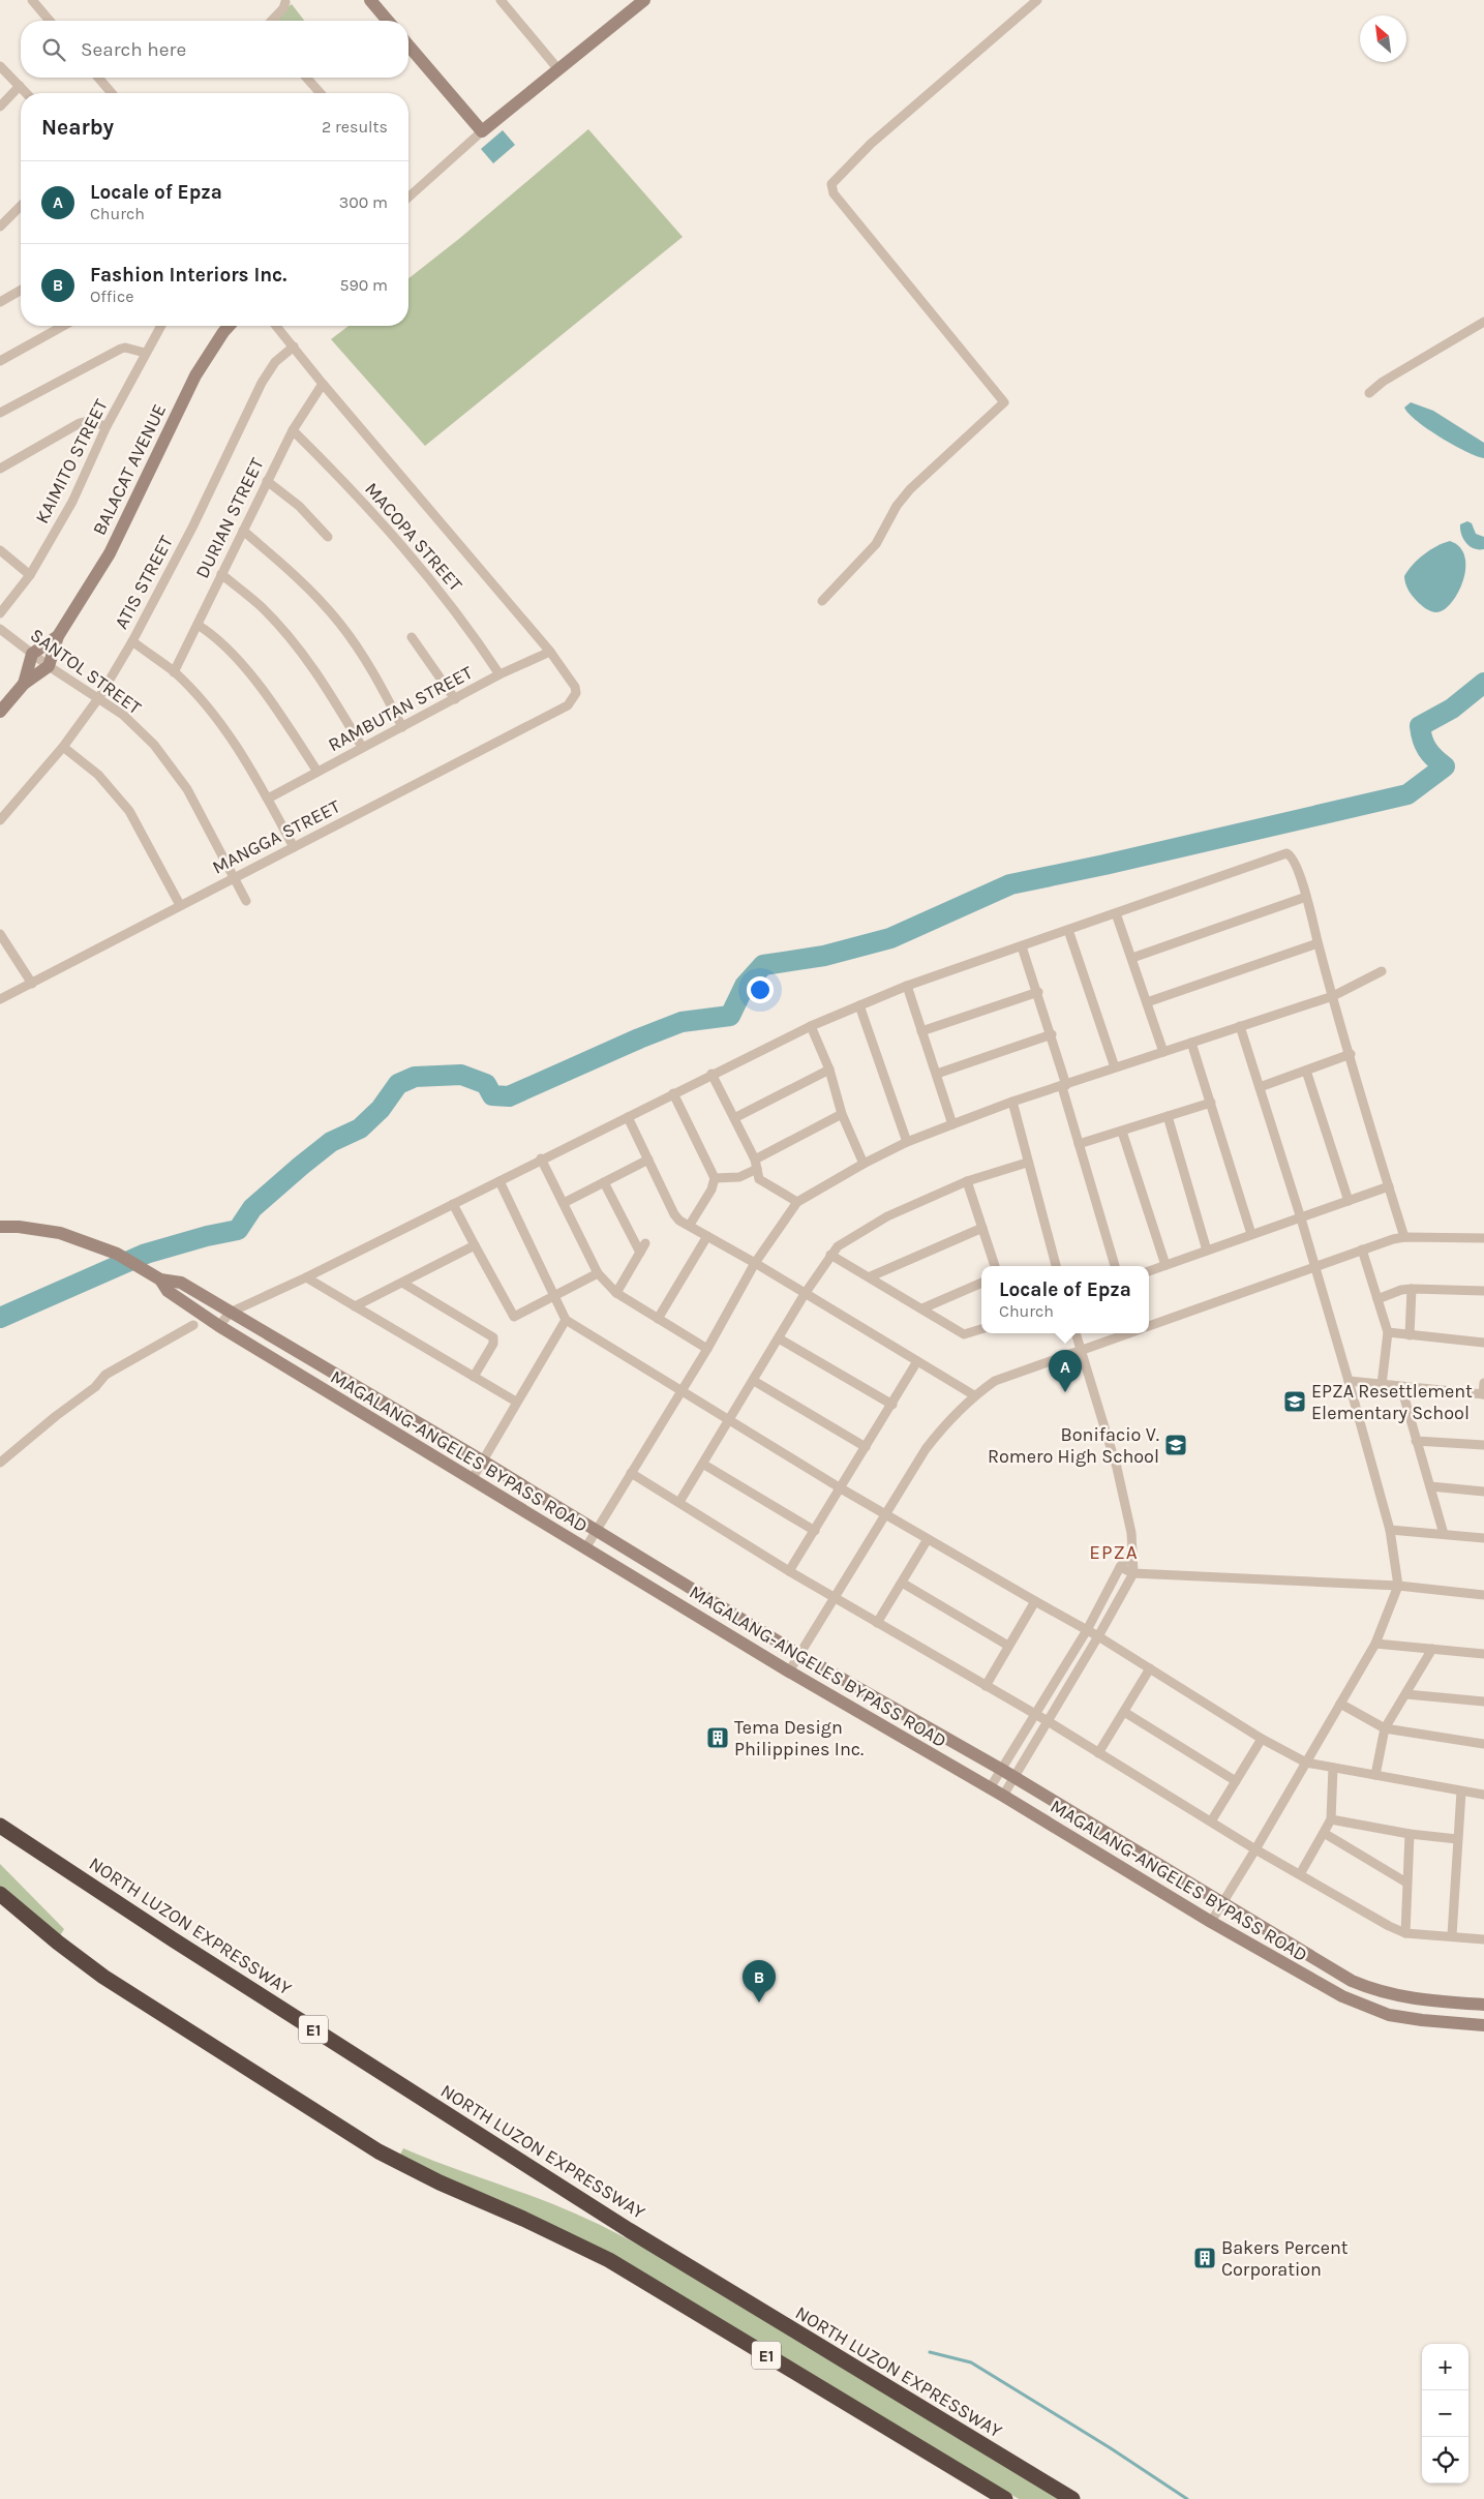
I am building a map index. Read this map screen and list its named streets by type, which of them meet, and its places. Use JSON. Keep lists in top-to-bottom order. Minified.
{"streets":{"highway":["NORTH LUZON EXPRESSWAY","E1"],"street":["KAIMITO STREET","BALACAT AVENUE","DURIAN STREET","MACOPA STREET","ATIS STREET","SANTOL STREET","RAMBUTAN STREET","MANGGA STREET","MAGALANG-ANGELES BYPASS ROAD"]},"crossings":[["BALACAT AVENUE","SANTOL STREET"],["DURIAN STREET","MACOPA STREET"],["MACOPA STREET","RAMBUTAN STREET"],["ATIS STREET","SANTOL STREET"],["SANTOL STREET","MANGGA STREET"],["RAMBUTAN STREET","MANGGA STREET"]],"districts":["EPZA"],"places":{"school or university":["EPZA Resettlement Elementary School","Bonifacio V. Romero High School"],"building":["Tema Design Philippines Inc.","Bakers Percent Corporation"]},"north":"top left","page":{"search":"Search here","heading":["Nearby","2 results"],"list":[{"mark":"A","name":"Locale of Epza","note":"Church","value":"300 m"},{"mark":"B","name":"Fashion Interiors Inc.","note":"Office","value":"590 m"}],"popup":["Locale of Epza","Church"],"pins":["A","B"],"map_buttons":["+","−"]}}
